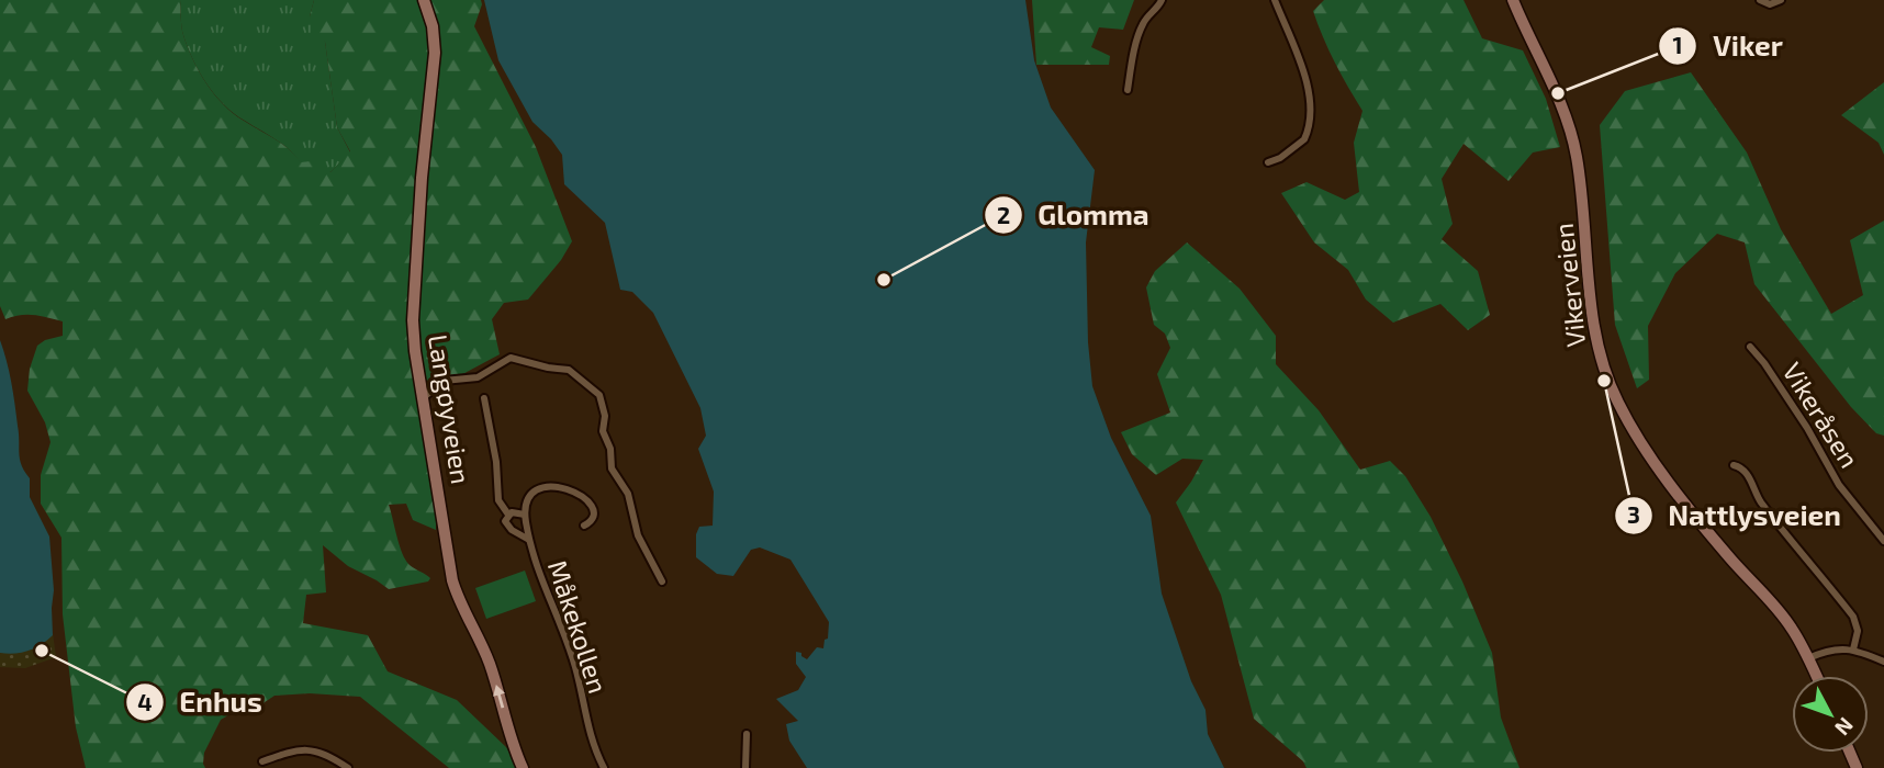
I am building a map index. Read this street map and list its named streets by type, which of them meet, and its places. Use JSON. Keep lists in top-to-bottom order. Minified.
{"streets":{"main road":["Vikerveien","Langøyveien"],"street":["Vikeråsen","Måkekollen"]},"one_way":["Langøyveien"],"places":["Viker","Glomma","Nattlysveien","Enhus"],"north":"bottom right"}
